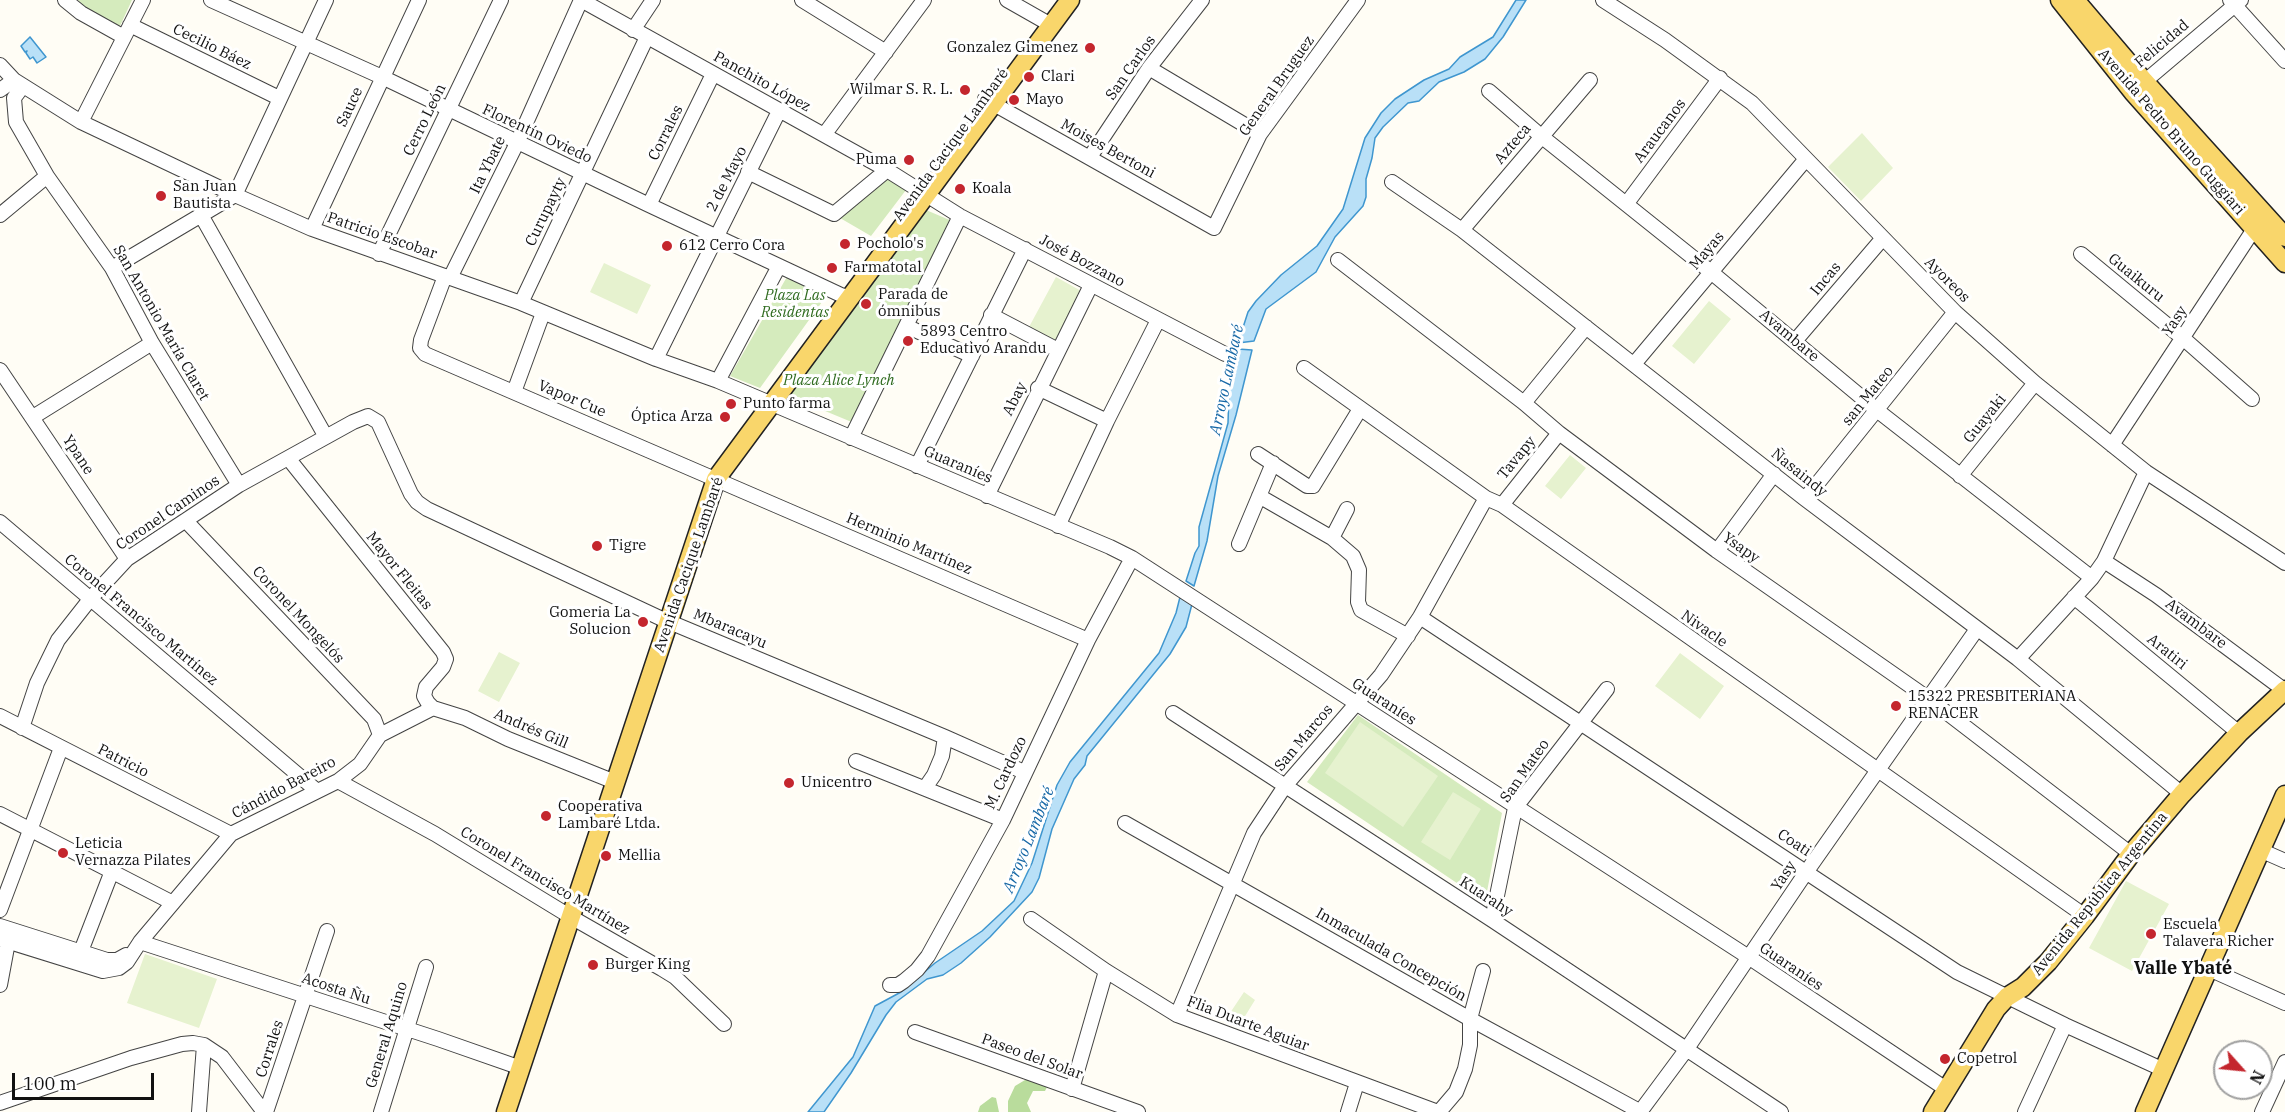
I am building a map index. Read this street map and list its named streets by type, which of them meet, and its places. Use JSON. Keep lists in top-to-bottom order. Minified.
{"streets":{"main road":["Avenida Pedro Bruno Guggiari","Avenida Cacique Lambaré","Avenida República Argentina"],"street":["Felicidad","Cecilio Báez","San Carlos","Panchito López","General Bruguez","Sauce","Cerro León","Araucanos","Corrales","Florentín Oviedo","Azteca","Moises Bertoni","Ita Ybate","2 de Mayo","Curupayty","Patricio Escobar","Mayas","José Bozzano","Guaikuru","Incas","Ayoreos","Yasy","San Antonio María Claret","Avambare","san Mateo","Vapor Cue","Abay","Guayaki","Ypane","Tavapy","Guaraníes","Ñasaindy","Coronel Caminos","Herminio Martínez","Ysapy","Mayor Fleitas","Coronel Mongelós","Coronel Francisco Martínez","Mbaracayu","Nivacle","Aratiri","Andrés Gill","San Marcos","Patricio","San Mateo","M. Cardozo","Cándido Bareiro","Coati","Kuarahy","Inmaculada Concepción","Acosta Ñu","Flia Duarte Aguiar","General Aquino","Paseo del Solar"]},"crossings":[["Felicidad","Avenida Pedro Bruno Guggiari"],["San Carlos","Moises Bertoni"],["Panchito López","Corrales"],["Panchito López","Avenida Cacique Lambaré"],["Panchito López","Ita Ybate"],["Panchito López","2 de Mayo"],["Panchito López","Curupayty"],["Panchito López","José Bozzano"],["General Bruguez","Moises Bertoni"],["Sauce","Florentín Oviedo"],["Sauce","Patricio Escobar"],["Cerro León","Florentín Oviedo"],["Cerro León","Patricio Escobar"],["Araucanos","Ayoreos"],["Araucanos","Avambare"],["Avenida Pedro Bruno Guggiari","Yasy"],["Corrales","Florentín Oviedo"],["Corrales","Acosta Ñu"],["Florentín Oviedo","Avenida Cacique Lambaré"],["Florentín Oviedo","Ita Ybate"],["Florentín Oviedo","2 de Mayo"],["Florentín Oviedo","Curupayty"],["Azteca","Avambare"],["Azteca","Ñasaindy"],["Avenida Cacique Lambaré","Moises Bertoni"],["Avenida Cacique Lambaré","Patricio Escobar"],["Avenida Cacique Lambaré","José Bozzano"],["Avenida Cacique Lambaré","Vapor Cue"],["Avenida Cacique Lambaré","Guaraníes"],["Avenida Cacique Lambaré","Herminio Martínez"],["Avenida Cacique Lambaré","Coronel Francisco Martínez"],["Avenida Cacique Lambaré","Mbaracayu"],["Avenida Cacique Lambaré","Andrés Gill"],["Avenida Cacique Lambaré","Acosta Ñu"],["Ita Ybate","Patricio Escobar"],["Ita Ybate","Vapor Cue"],["2 de Mayo","Patricio Escobar"],["Curupayty","Patricio Escobar"],["Patricio Escobar","San Antonio María Claret"],["Patricio Escobar","Guaraníes"],["Mayas","Ayoreos"],["Mayas","Avambare"],["Mayas","Ñasaindy"],["José Bozzano","Abay"],["Guaikuru","Yasy"],["Incas","Ayoreos"],["Incas","Avambare"],["Ayoreos","Yasy"],["Ayoreos","san Mateo"],["Ayoreos","Guayaki"],["Yasy","Guaraníes"],["Yasy","Ñasaindy"],["Yasy","Ysapy"],["Yasy","Nivacle"],["Yasy","Coati"],["Yasy","Kuarahy"],["Yasy","Inmaculada Concepción"],["San Antonio María Claret","Coronel Caminos"],["Avambare","san Mateo"],["Avambare","Guayaki"],["Avambare","Avenida República Argentina"],["san Mateo","Ñasaindy"],["Vapor Cue","Herminio Martínez"],["Abay","Guaraníes"],["Ypane","Coronel Caminos"],["Tavapy","Ysapy"],["Tavapy","Nivacle"],["Guaraníes","San Marcos"],["Guaraníes","San Mateo"],["Guaraníes","M. Cardozo"],["Guaraníes","Avenida República Argentina"],["Ñasaindy","Avenida República Argentina"],["Coronel Caminos","Mayor Fleitas"],["Coronel Caminos","Coronel Mongelós"],["Coronel Caminos","Coronel Francisco Martínez"],["Coronel Caminos","Mbaracayu"],["Coronel Caminos","Patricio"],["Herminio Martínez","M. Cardozo"],["Ysapy","Avenida República Argentina"],["Mayor Fleitas","Andrés Gill"],["Mayor Fleitas","Cándido Bareiro"],["Coronel Mongelós","Cándido Bareiro"],["Coronel Francisco Martínez","Cándido Bareiro"],["Mbaracayu","M. Cardozo"],["Nivacle","San Marcos"],["Nivacle","Avenida República Argentina"],["Aratiri","Avenida República Argentina"],["Andrés Gill","Cándido Bareiro"],["San Marcos","Coati"],["San Marcos","Kuarahy"],["San Marcos","Inmaculada Concepción"],["San Marcos","Flia Duarte Aguiar"],["Patricio","Cándido Bareiro"],["San Mateo","Coati"],["San Mateo","Kuarahy"],["Cándido Bareiro","Acosta Ñu"],["Coati","Avenida República Argentina"],["Acosta Ñu","General Aquino"]],"districts":["Valle Ybaté"],"water":["Arroyo Lambaré"],"parks":["Plaza Las Residentas","Plaza Alice Lynch"],"places":["Gonzalez Gimenez","Clari","Wilmar S. R. L.","Mayo","Puma","Koala","San Juan Bautista","Pocholo's","612 Cerro Cora","Farmatotal","Parada de ómnibus","5893 Centro Educativo Arandu","Punto farma","Óptica Arza","Tigre","Gomeria La Solucion","15322 PRESBITERIANA RENACER","Unicentro","Cooperativa Lambaré Ltda.","Leticia Vernazza Pilates","Mellia","Escuela Talavera Richer","Burger King","Copetrol"],"scale_bar":"100 m","north":"bottom right"}
